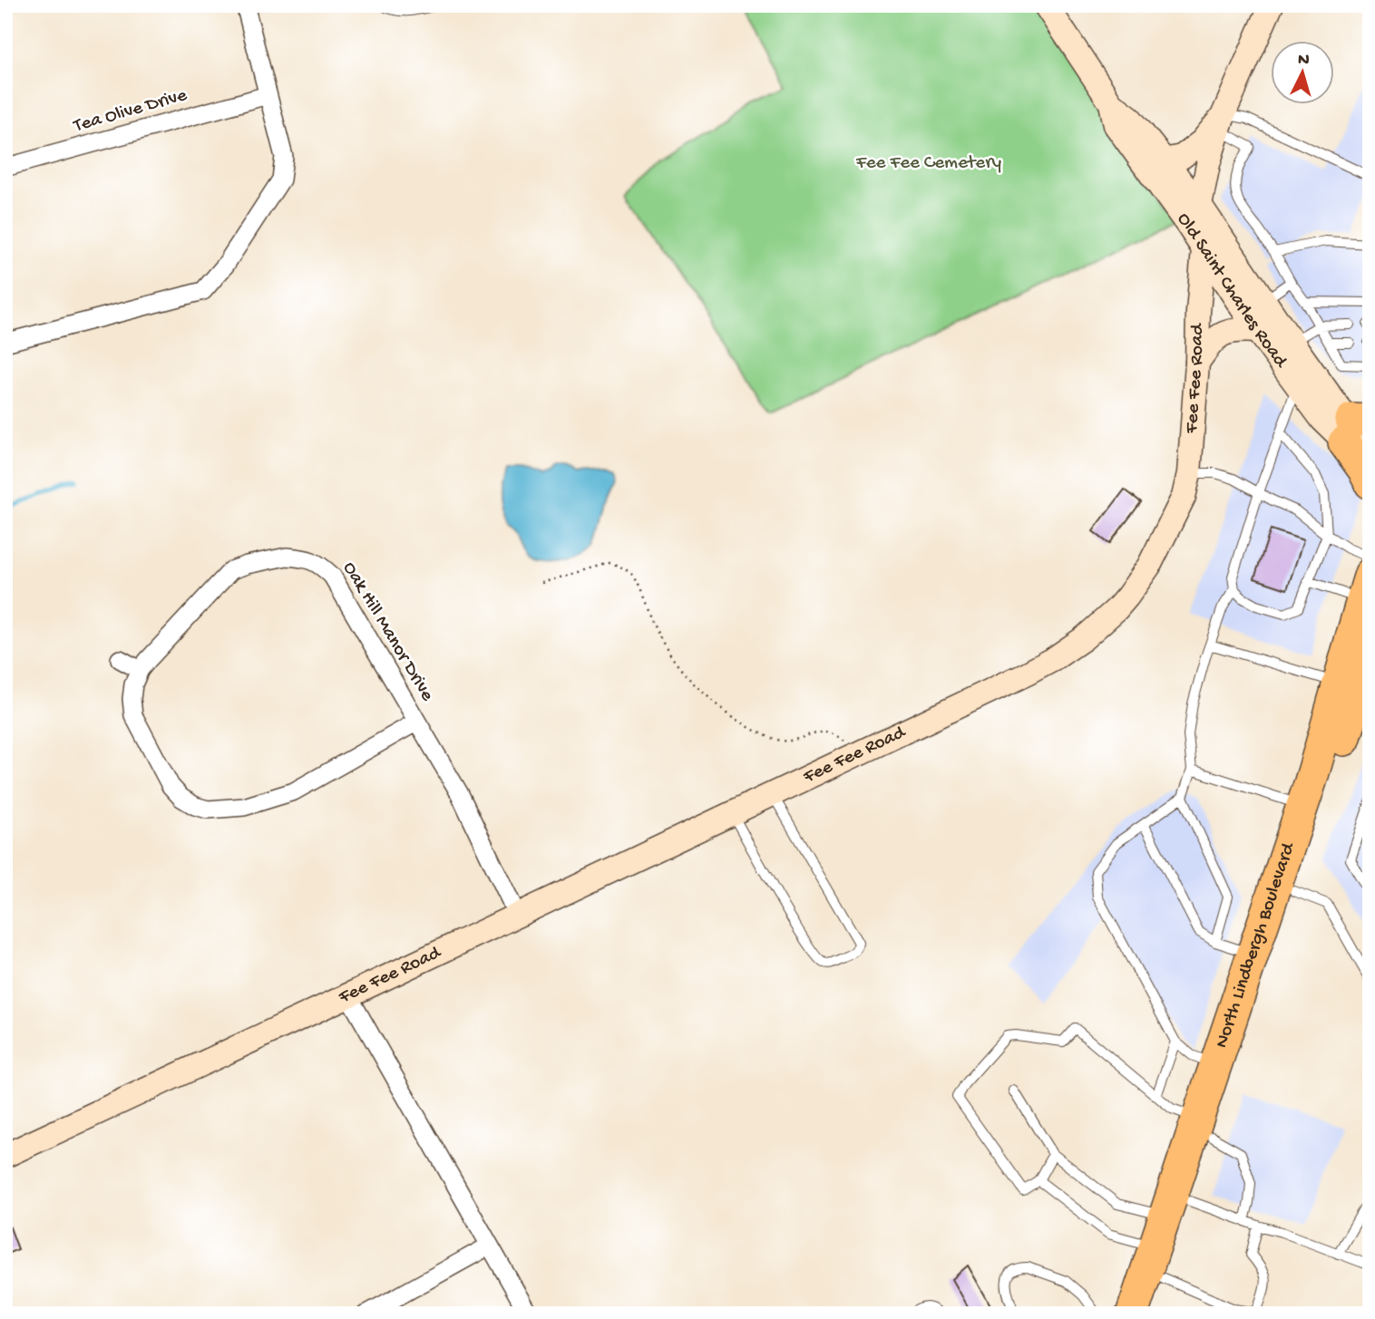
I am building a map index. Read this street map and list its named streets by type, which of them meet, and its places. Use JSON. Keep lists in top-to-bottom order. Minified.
{"streets":{"highway":["North Lindbergh Boulevard"],"street":["Tea Olive Drive","Old Saint Charles Road","Fee Fee Road","Oak Hill Manor Drive"]},"crossings":[["Old Saint Charles Road","Fee Fee Road"],["Fee Fee Road","Oak Hill Manor Drive"]],"parks":["Fee Fee Cemetery"],"north":"top"}
